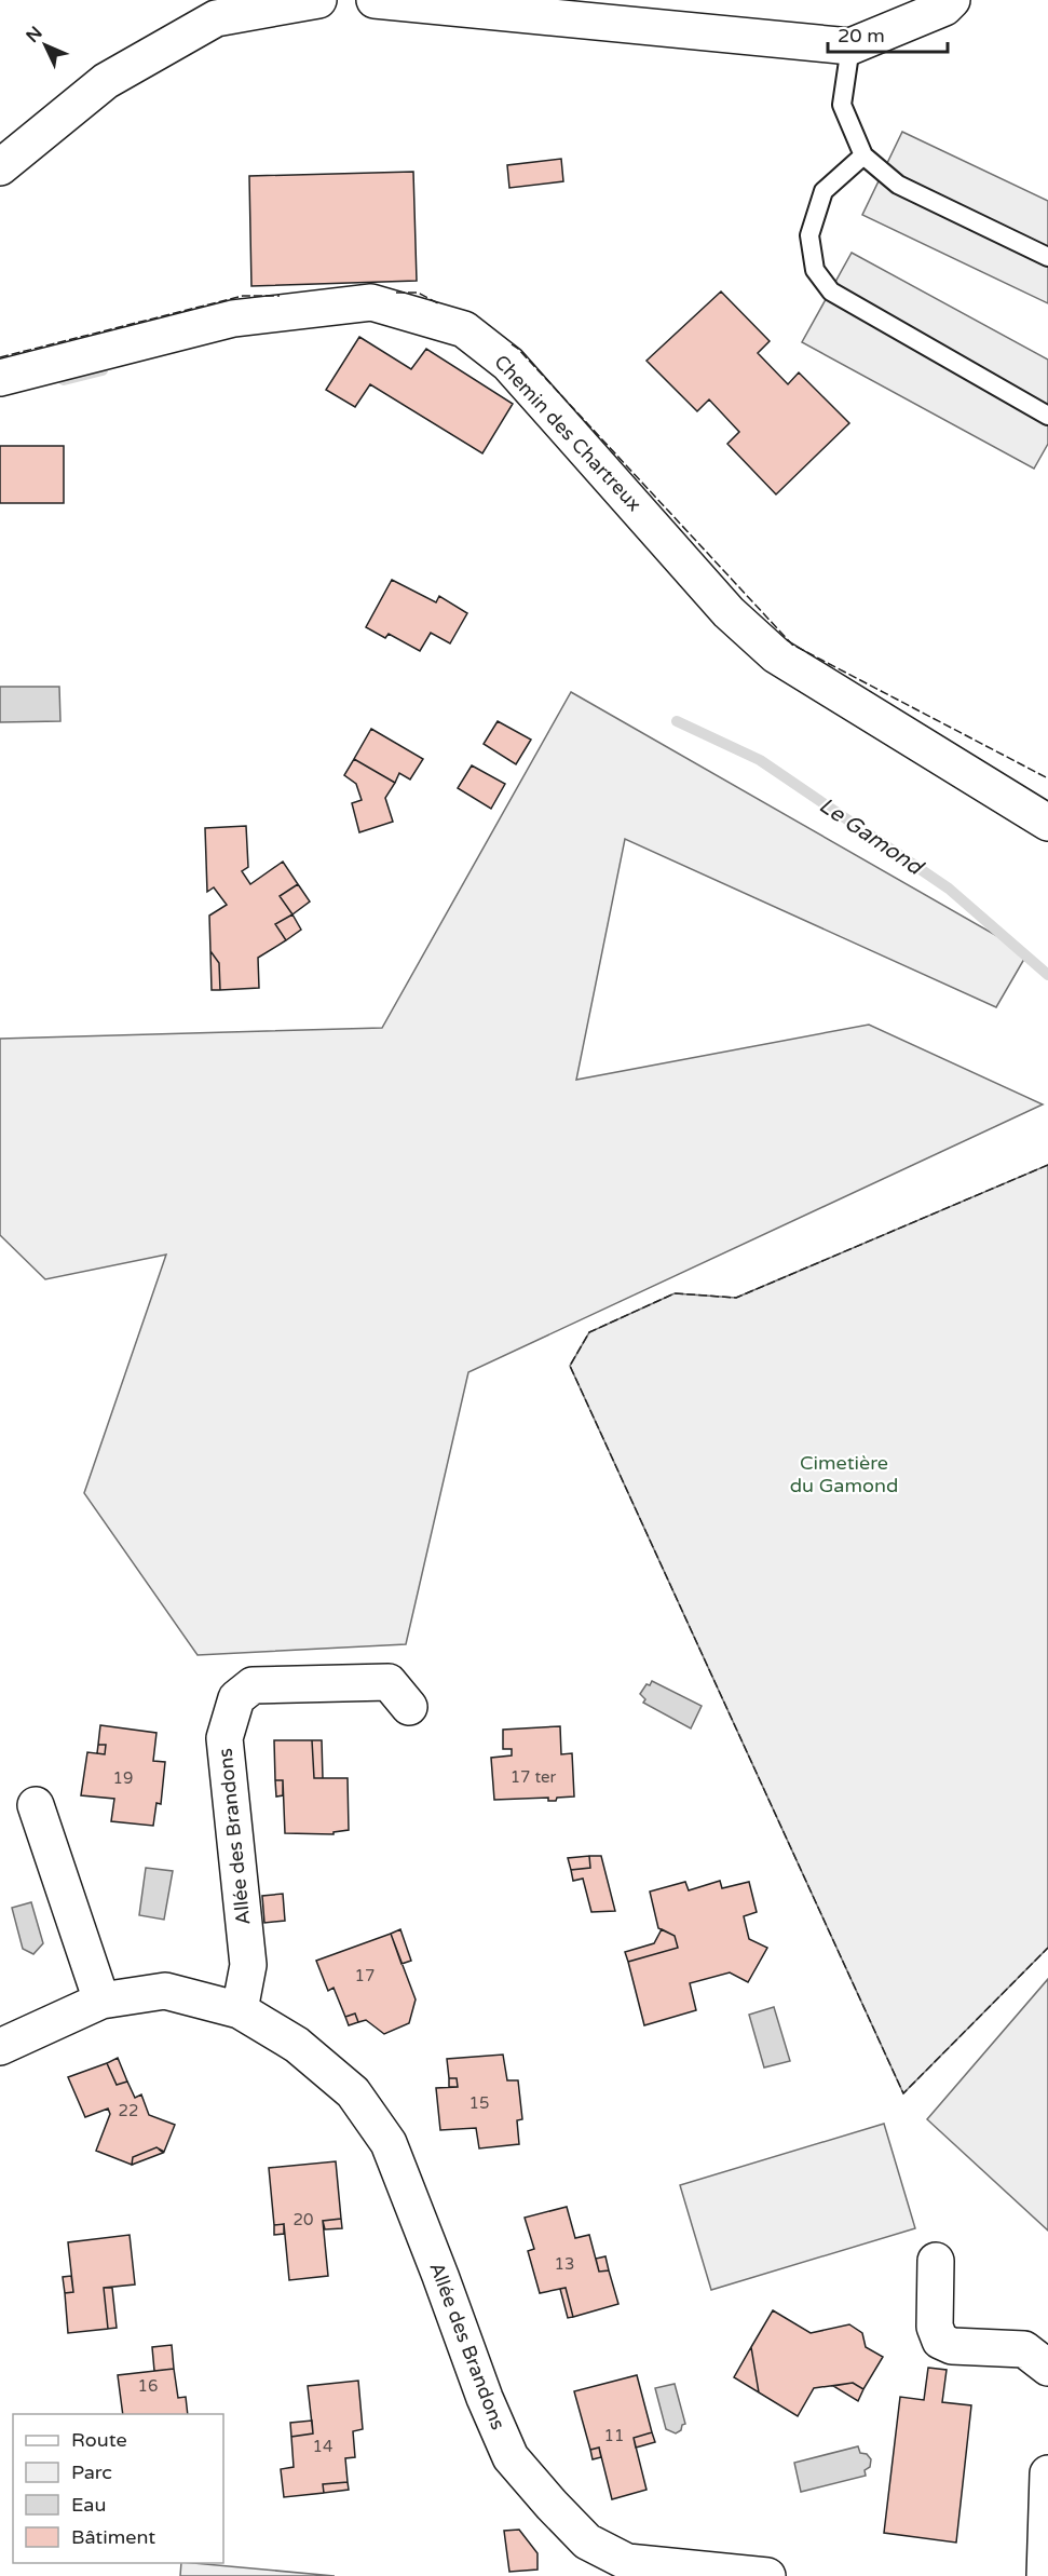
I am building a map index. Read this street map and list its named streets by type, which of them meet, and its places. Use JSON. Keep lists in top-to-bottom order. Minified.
{"streets":{"street":["Chemin des Chartreux","Allée des Brandons"]},"water":["Le Gamond"],"parks":["Cimetière du Gamond"],"house_numbers":["17 ter","19","17","15","22","20","13","16","11","14"],"legend":["Route","Parc","Eau","Bâtiment"],"scale_bar":"20 m","north":"top left"}
